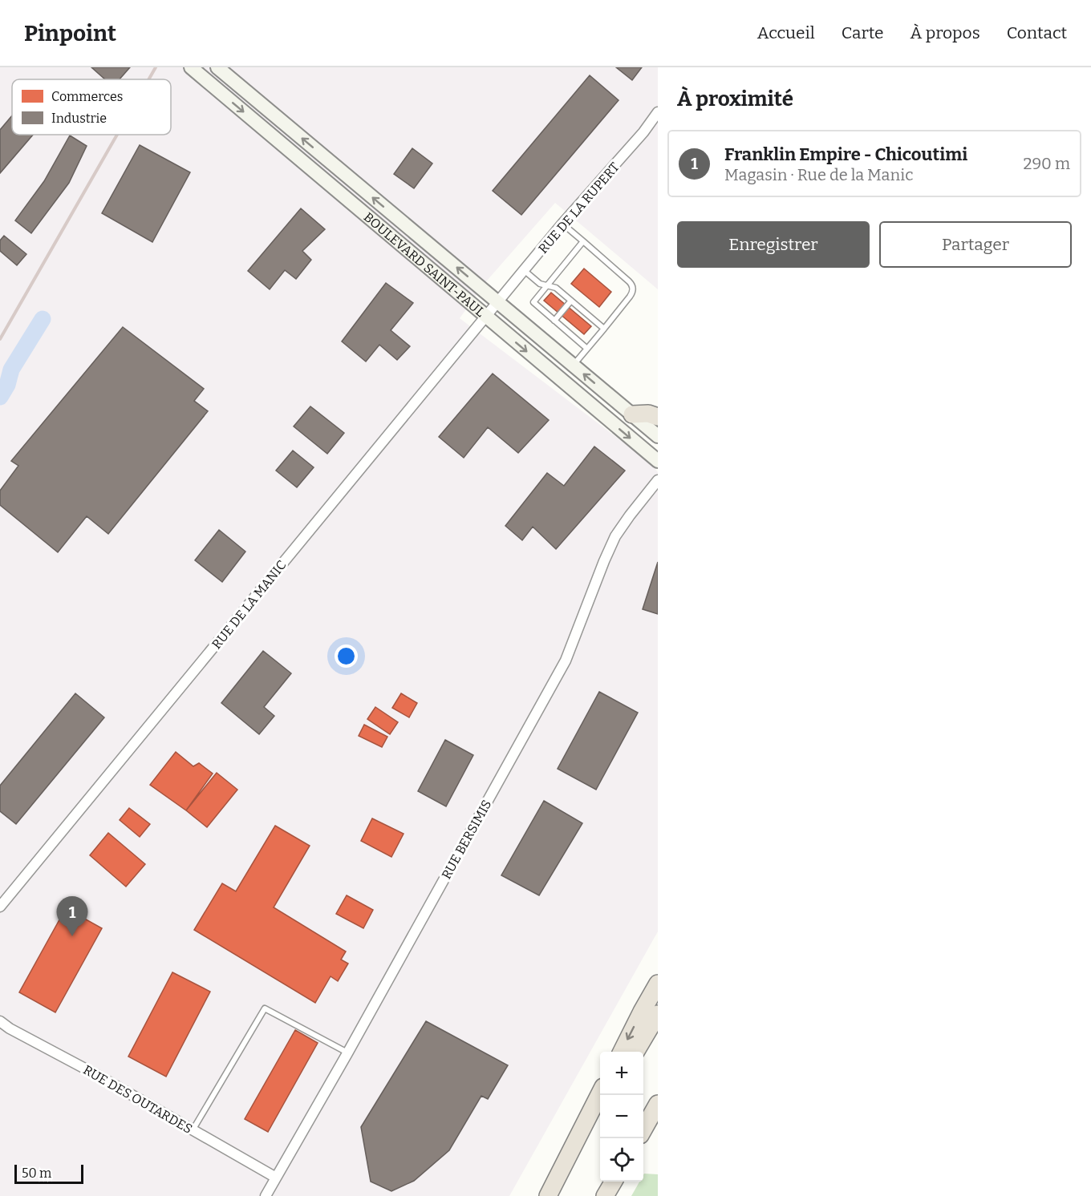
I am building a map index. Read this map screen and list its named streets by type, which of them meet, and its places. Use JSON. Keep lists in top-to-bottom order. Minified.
{"streets":{"main road":["BOULEVARD SAINT-PAUL"],"street":["RUE DE LA RUPERT","RUE DE LA MANIC","RUE BERSIMIS","RUE DES OUTARDES"]},"crossings":[["RUE DE LA RUPERT","BOULEVARD SAINT-PAUL"],["RUE DE LA RUPERT","RUE DE LA MANIC"],["BOULEVARD SAINT-PAUL","RUE DE LA MANIC"],["RUE BERSIMIS","RUE DES OUTARDES"]],"legend":["Commerces","Industrie"],"scale_bar":"50 m","page":{"header":"Pinpoint","nav":["Accueil","Carte","À propos","Contact"],"heading":"À proximité","list":[{"mark":"1","name":"Franklin Empire - Chicoutimi","note":"Magasin · Rue de la Manic","value":"290 m"}],"buttons":["Enregistrer","Partager"],"pins":"1","map_buttons":["+","−"],"scale":"50 m"}}
